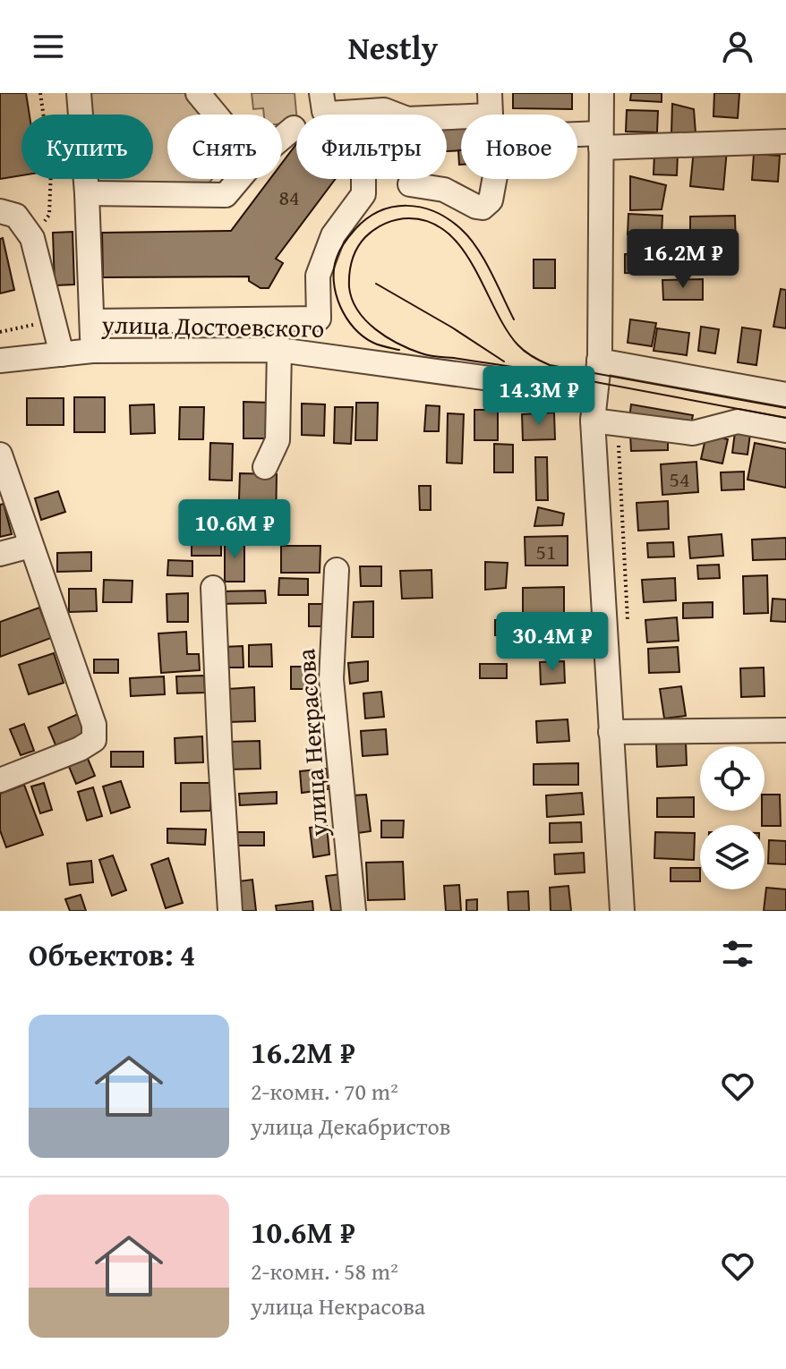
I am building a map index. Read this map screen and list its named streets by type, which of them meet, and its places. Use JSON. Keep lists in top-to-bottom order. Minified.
{"streets":{"street":["улица Достоевского","улица Некрасова"]},"house_numbers":["84","54","51"],"page":{"header":"Nestly","chip":["Купить","Снять","Фильтры","Новое"],"price":["16.2M ₽","14.3M ₽","10.6M ₽","30.4M ₽"],"heading":"Объектов: 4","list":[{"name":"16.2M ₽","note":"2-комн. · 70 m² · улица Декабристов"},{"name":"10.6M ₽","note":"2-комн. · 58 m² · улица Некрасова"}]}}
